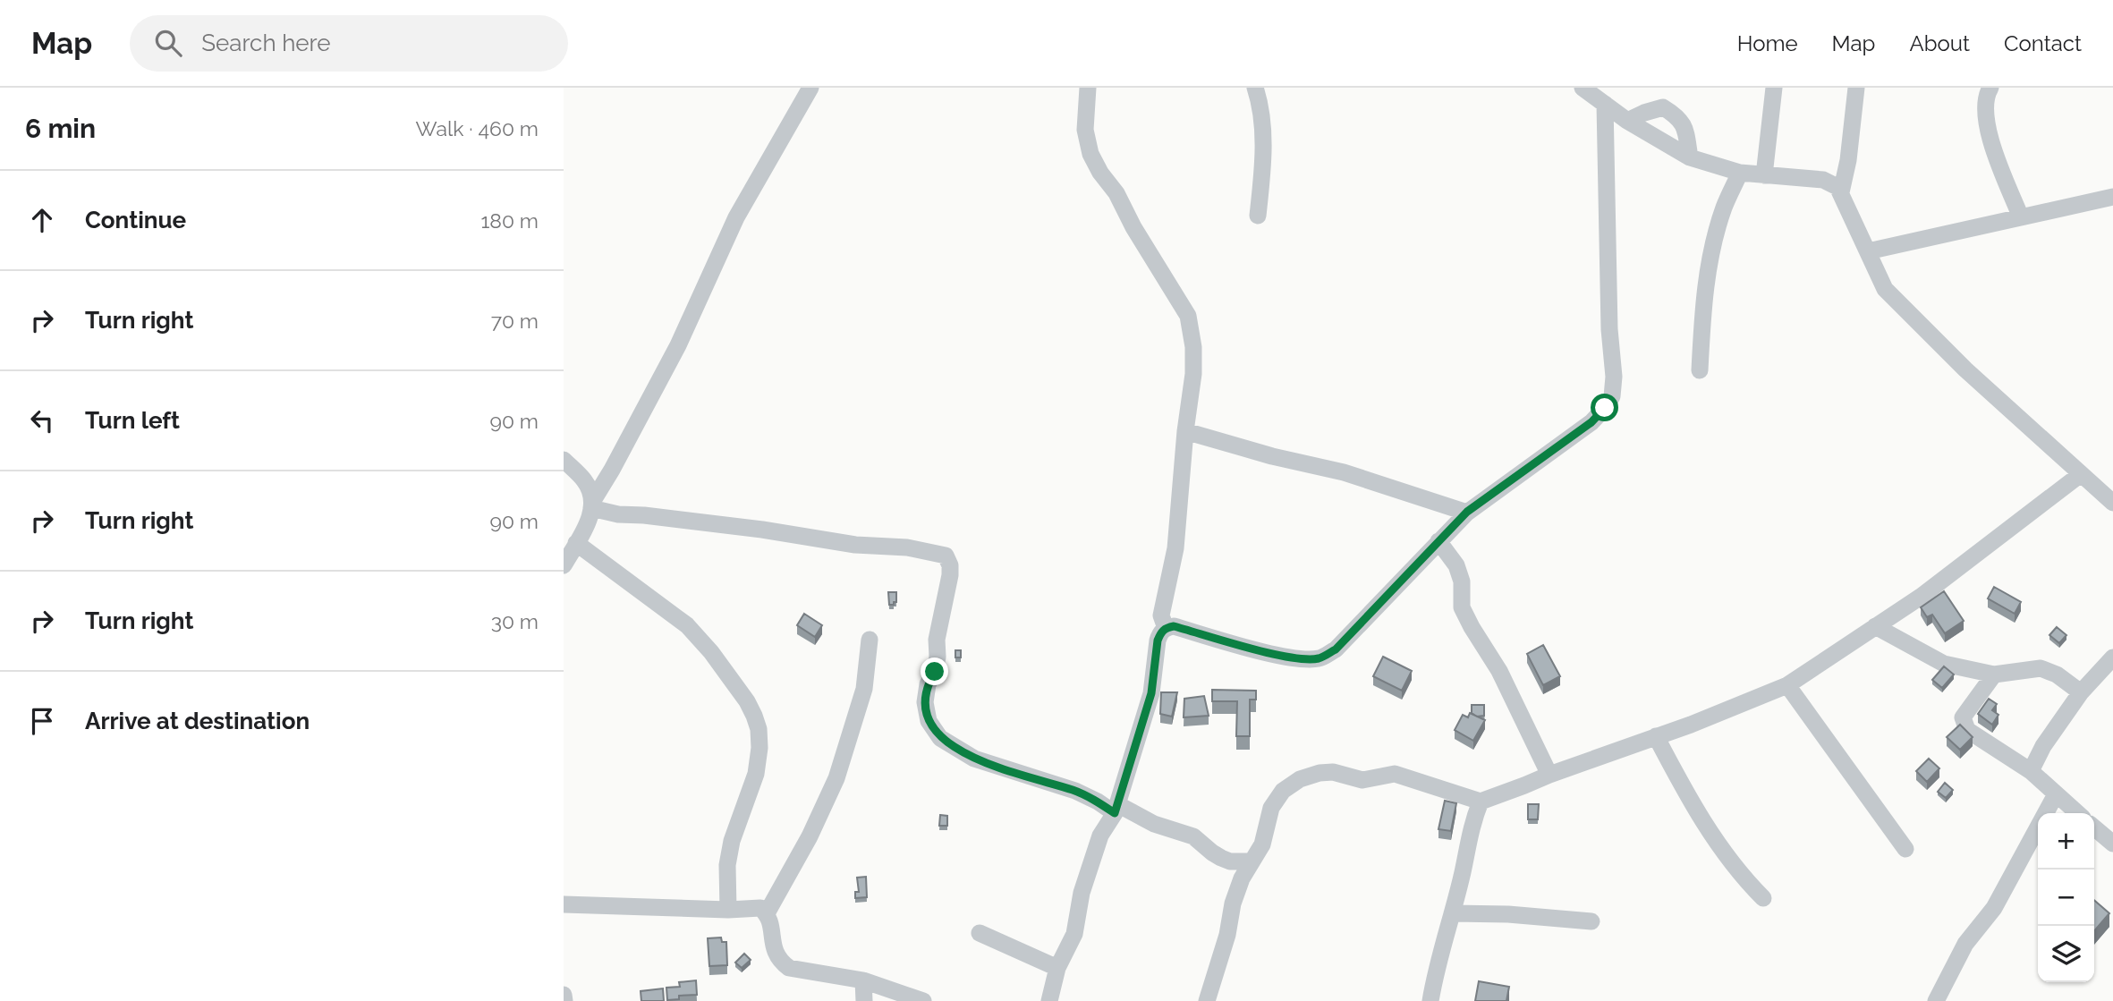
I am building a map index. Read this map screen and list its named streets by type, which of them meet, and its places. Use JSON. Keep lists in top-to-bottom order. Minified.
{"page":{"header":"Map","search":"Search here","nav":["Home","Map","About","Contact"],"heading":["6 min","Walk · 460 m"],"list":[["Continue","180 m"],["Turn right","70 m"],["Turn left","90 m"],["Turn right","90 m"],["Turn right","30 m"],"Arrive at destination"],"map_buttons":["+","−"]}}
